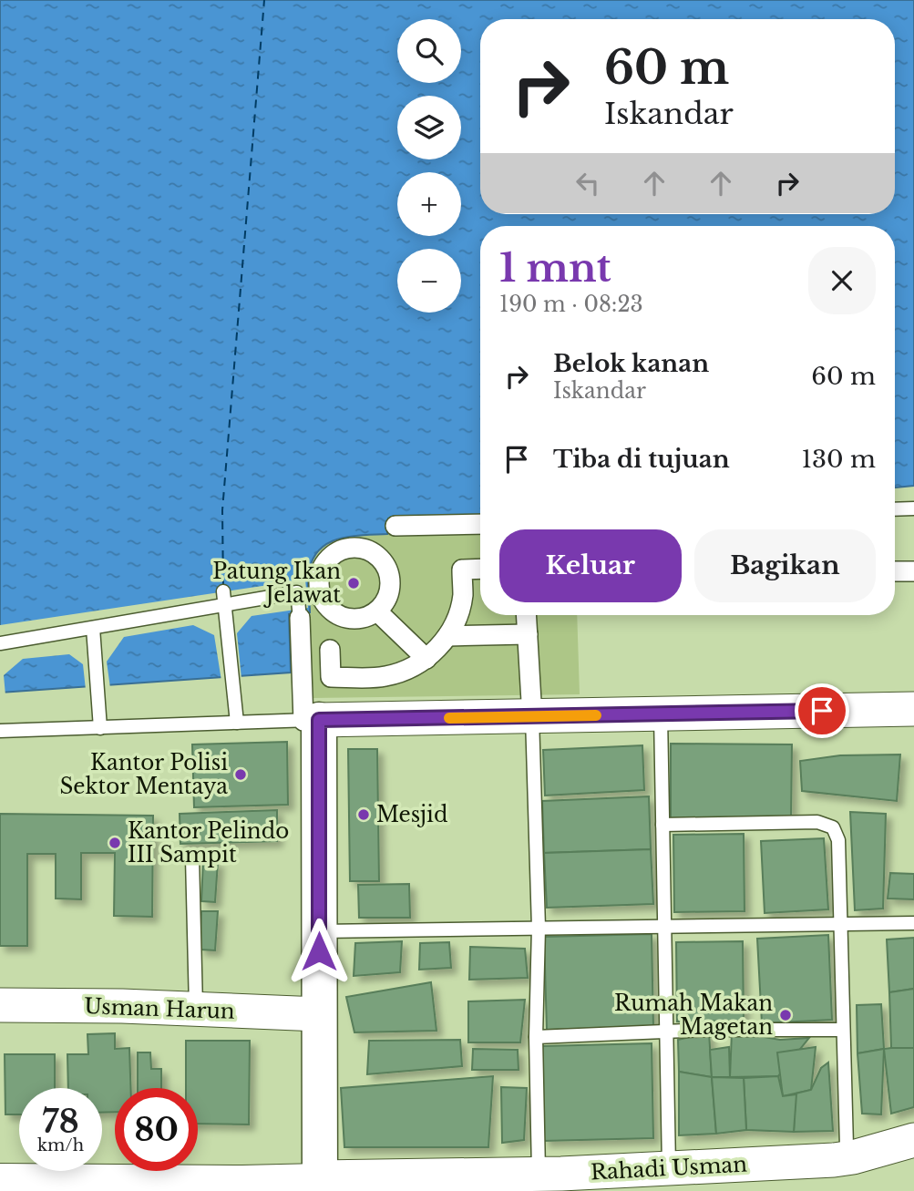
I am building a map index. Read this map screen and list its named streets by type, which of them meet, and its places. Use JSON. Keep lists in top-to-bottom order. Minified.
{"streets":{"street":["Usman Harun","Rahadi Usman"]},"places":["Patung Ikan Jelawat","Kantor Polisi Sektor Mentaya","Mesjid","Kantor Pelindo III Sampit","Rumah Makan Magetan"],"page":{"map_buttons":["+","−"],"turn":["60 m","Iskandar"],"heading":["1 mnt","190 m · 08:23"],"list":[{"name":"Belok kanan","note":"Iskandar","value":"60 m"},{"name":"Tiba di tujuan","value":"130 m"}],"buttons":["Keluar","Bagikan"],"speed":"78 km/h","limit":"80"}}
